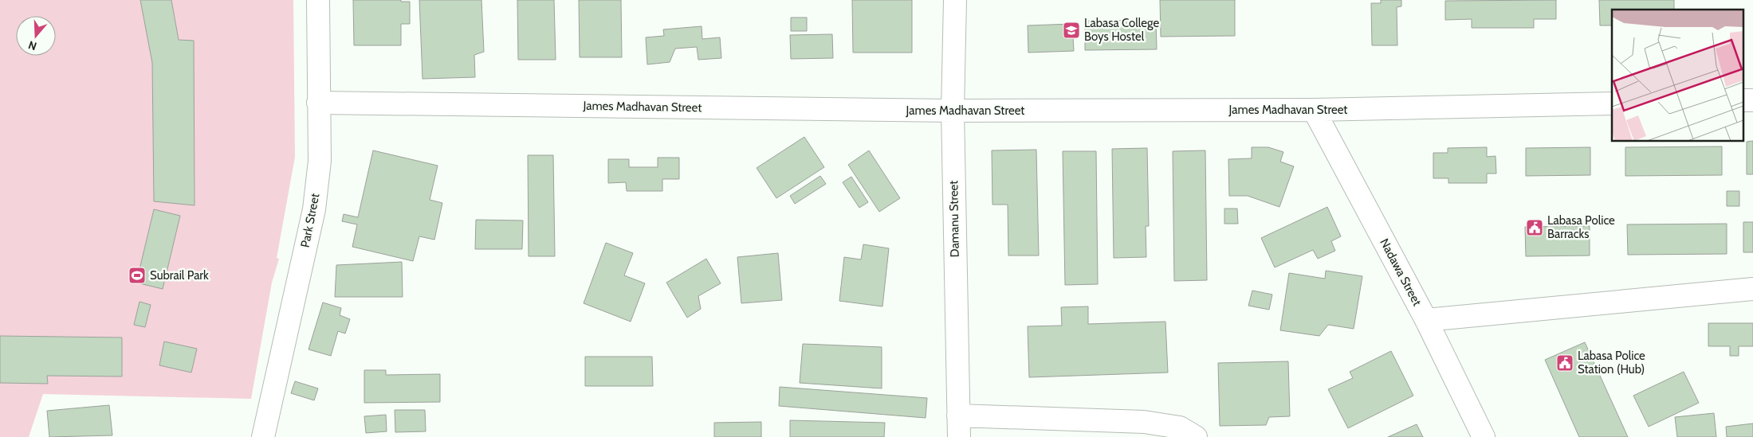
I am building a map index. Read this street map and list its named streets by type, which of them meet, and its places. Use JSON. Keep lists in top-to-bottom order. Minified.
{"streets":{"street":["James Madhavan Street","Damanu Street","Park Street","Nadawa Street"]},"crossings":[["James Madhavan Street","Damanu Street"],["James Madhavan Street","Park Street"],["James Madhavan Street","Nadawa Street"]],"places":{"school or university":["Labasa College Boys Hostel"],"public building":["Labasa Police Barracks","Labasa Police Station (Hub)"],"sports":["Subrail Park"]},"north":"bottom"}
